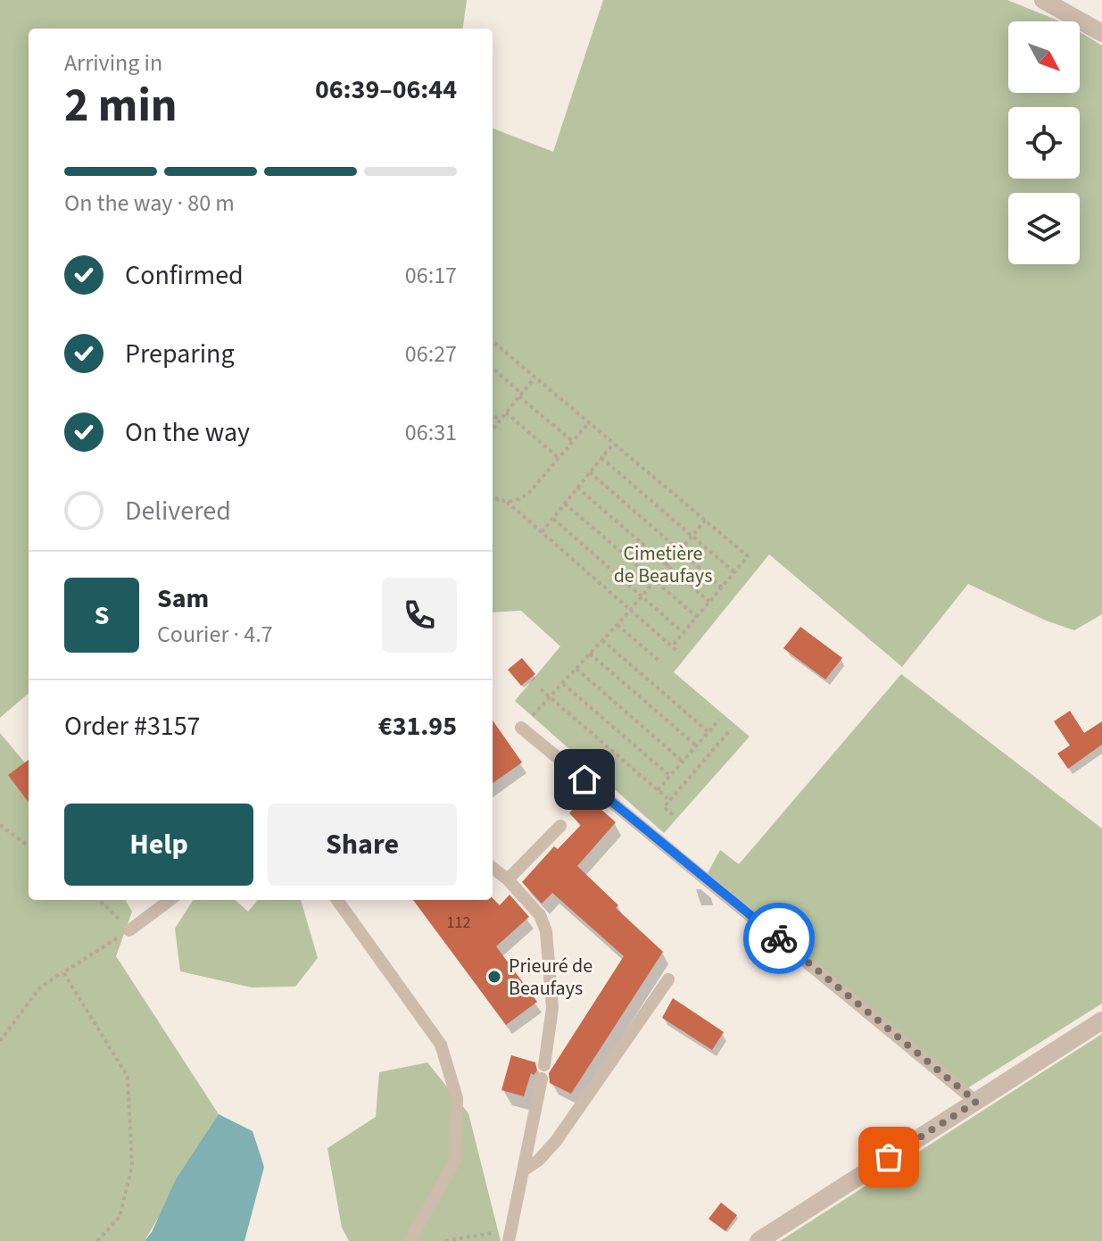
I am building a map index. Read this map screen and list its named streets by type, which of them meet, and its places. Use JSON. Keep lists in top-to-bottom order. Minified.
{"parks":["Cimetière de Beaufays"],"places":["Prieuré de Beaufays"],"house_numbers":["112"],"north":"bottom right","page":{"heading":["2 min","Arriving in","06:39–06:44"],"panel":["Sam","Courier · 4.7","Order #3157","€31.95"],"bar":"On the way · 80 m","list":[["Confirmed","06:17"],["Preparing","06:27"],["On the way","06:31"],"Delivered"],"round":"S","buttons":["Help","Share"]}}
